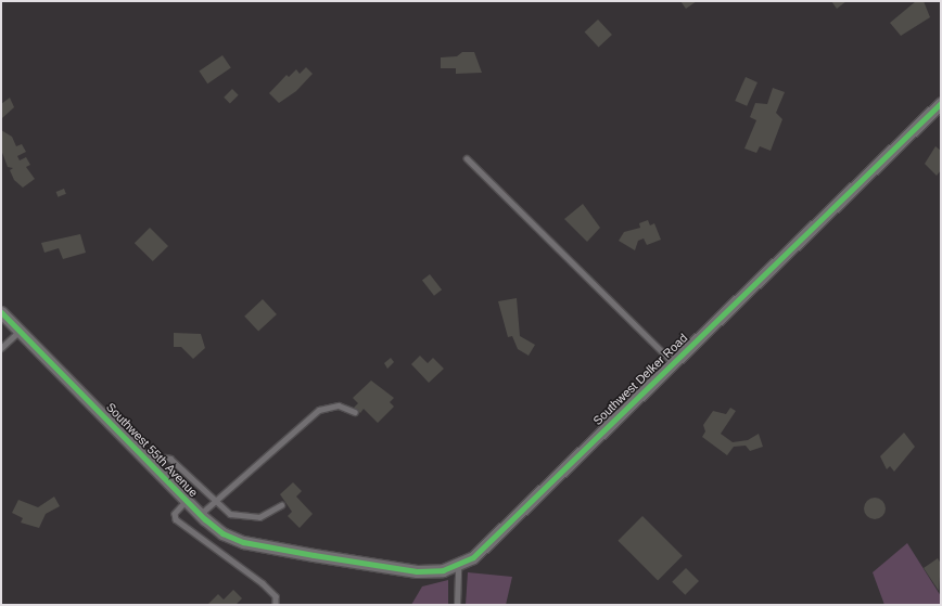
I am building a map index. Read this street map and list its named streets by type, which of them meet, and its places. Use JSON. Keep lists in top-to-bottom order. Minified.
{"streets":{"street":["Southwest Delker Road","Southwest 55th Avenue"]},"crossings":[["Southwest Delker Road","Southwest 55th Avenue"]]}
